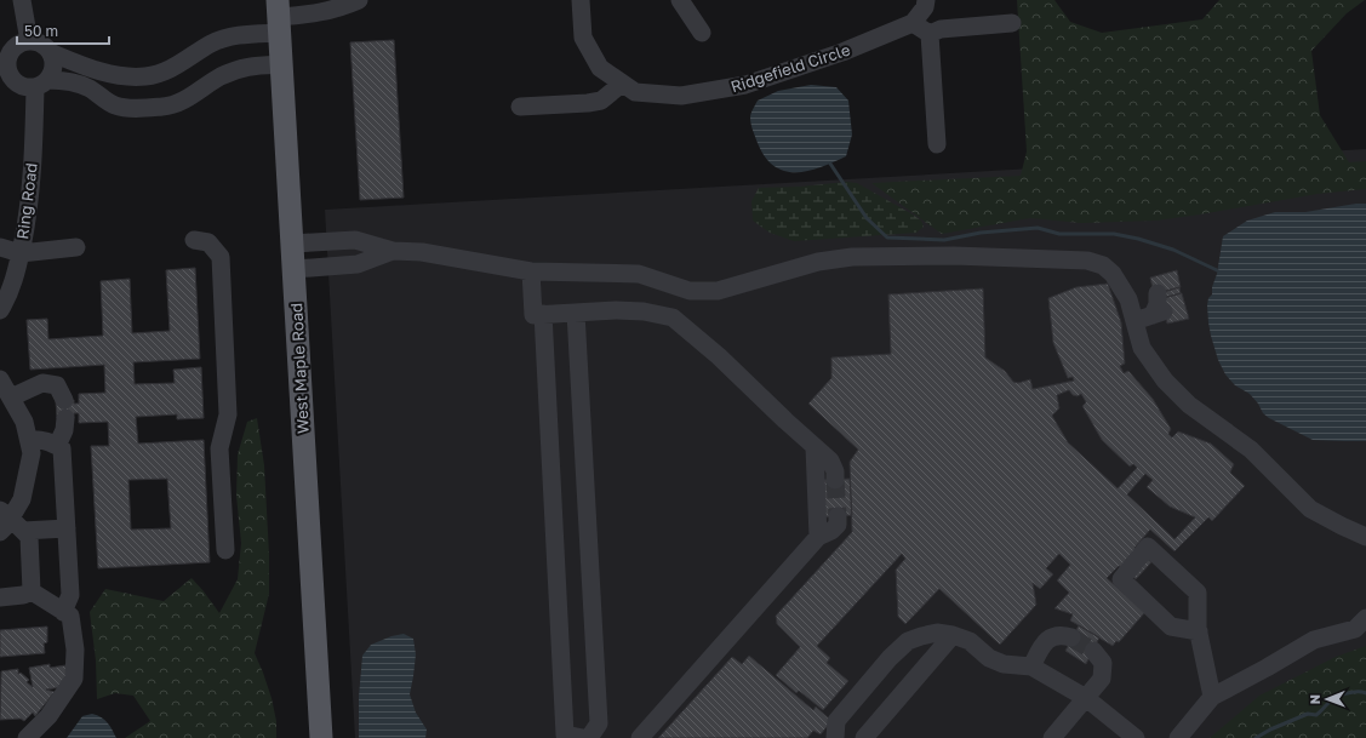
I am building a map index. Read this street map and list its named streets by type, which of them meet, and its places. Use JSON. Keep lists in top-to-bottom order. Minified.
{"streets":{"main road":["West Maple Road"],"street":["Ridgefield Circle","Ring Road"]},"scale_bar":"50 m","north":"left"}
